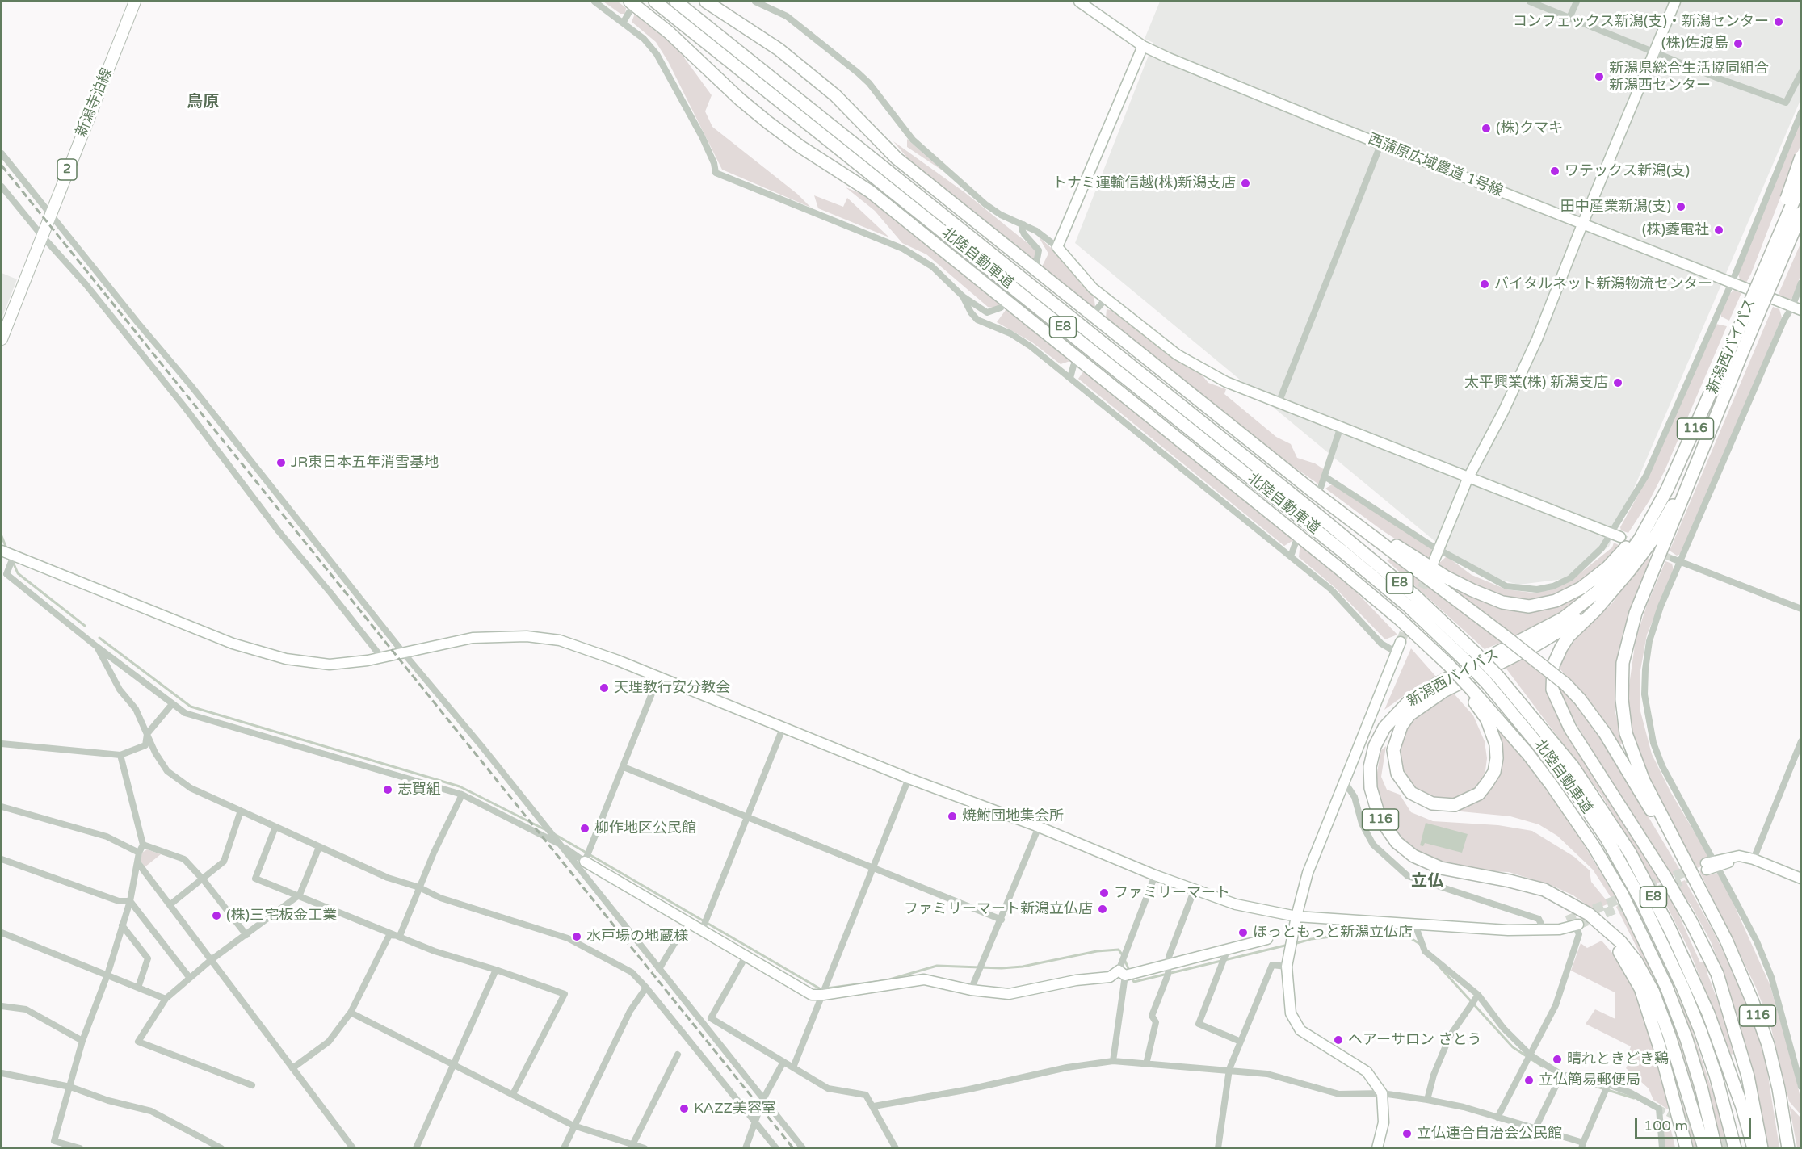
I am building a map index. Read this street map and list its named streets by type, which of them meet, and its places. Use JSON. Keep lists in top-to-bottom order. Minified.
{"streets":{"highway":["北陸自動車道","E8","新潟西バイパス","116"],"main road":["新潟寺泊線","2"],"street":["西蒲原広域農道 1号線"]},"districts":["鳥原","立仏"],"places":["コンフェックス新潟(支)・新潟センター","(株)佐渡島","新潟県総合生活協同組合 新潟西センター","(株)クマキ","ワテックス新潟(支)","トナミ運輸信越(株)新潟支店","田中産業新潟(支)","(株)菱電社","バイタルネット新潟物流センター","太平興業(株) 新潟支店","JR東日本五年消雪基地","天理教行安分教会","志賀組","焼鮒団地集会所","柳作地区公民館","ファミリーマート","ファミリーマート新潟立仏店","(株)三宅板金工業","ほっともっと新潟立仏店","水戸場の地蔵様","ヘアーサロン さとう","晴れときどき鶏","立仏簡易郵便局","KAZZ美容室","立仏連合自治会公民館"],"scale_bar":"100 m"}
